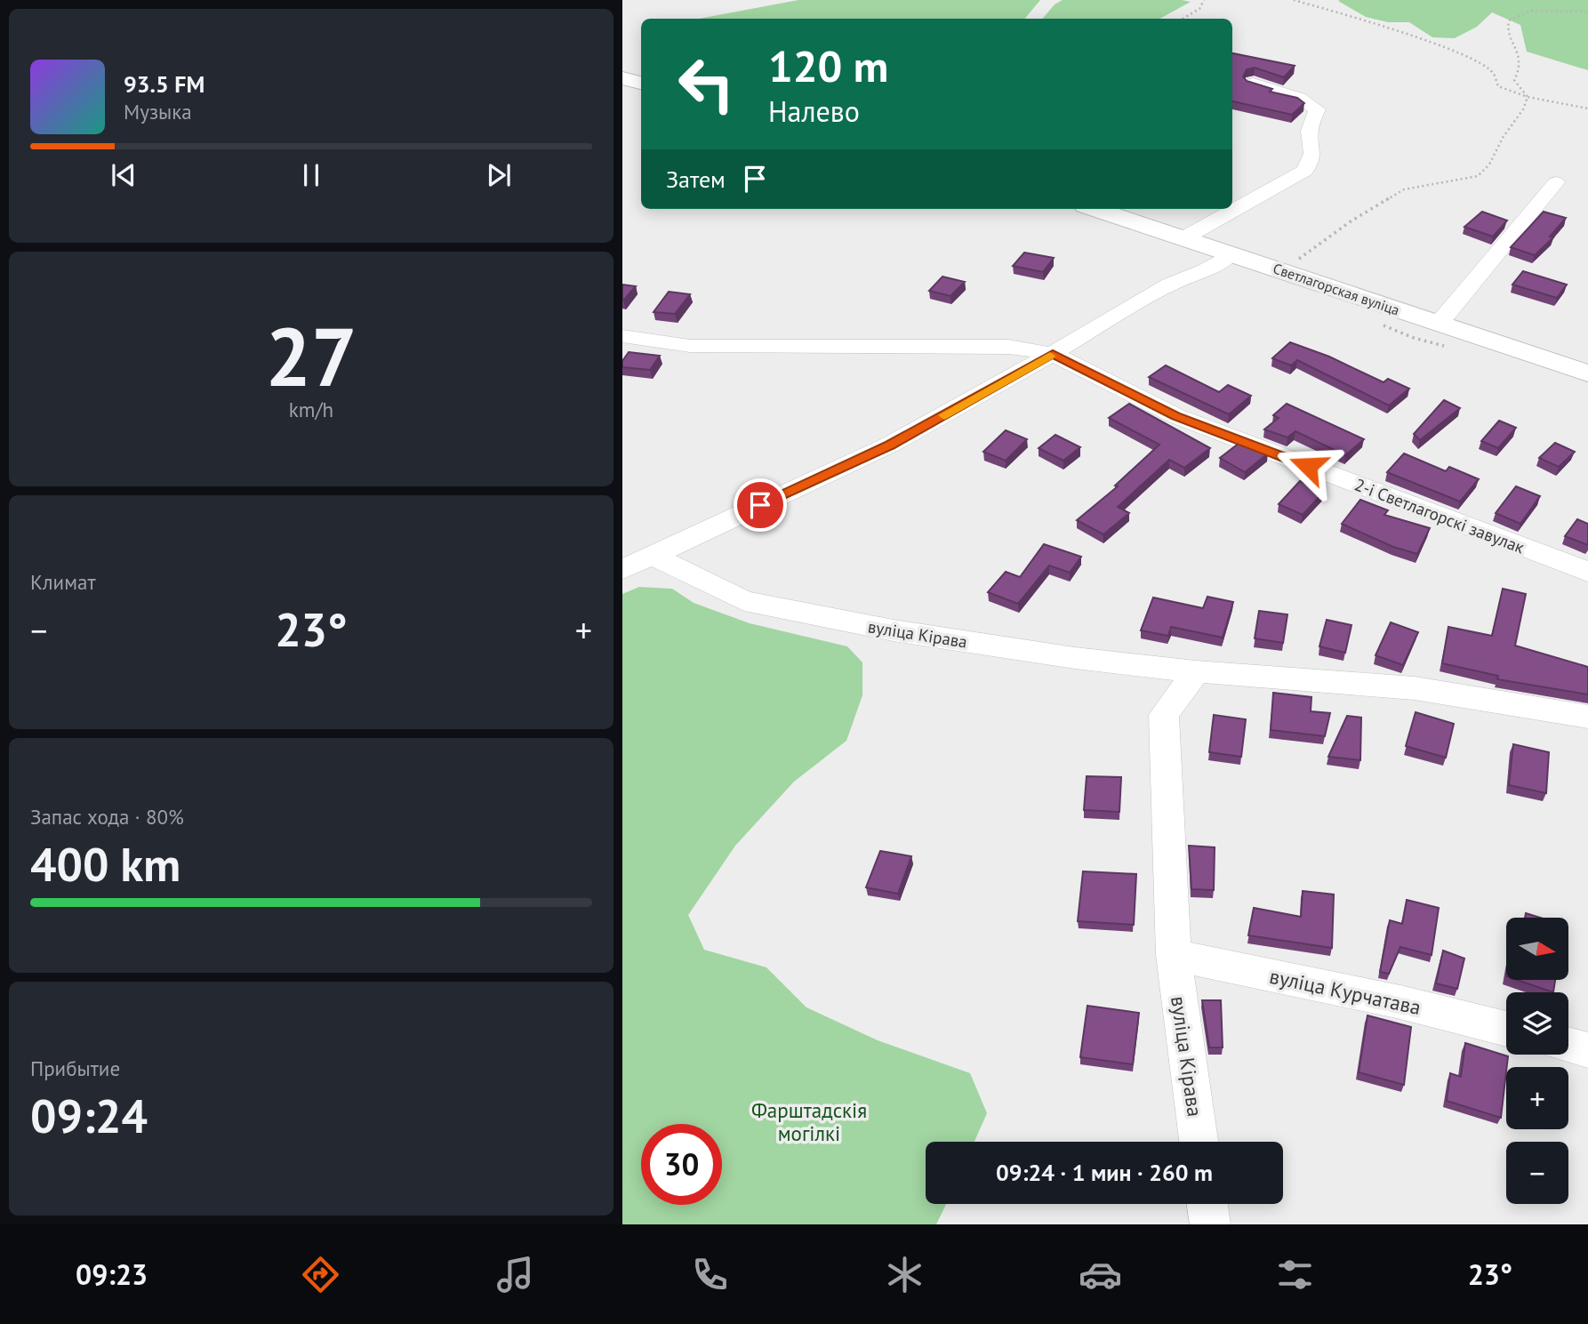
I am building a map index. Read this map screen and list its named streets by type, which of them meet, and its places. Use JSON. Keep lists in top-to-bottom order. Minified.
{"streets":{"main road":["Светлагорская вуліца"],"street":["2-і Светлагорскі завулак","вуліца Кірава","вуліца Курчатава"]},"crossings":[["вуліца Кірава","вуліца Курчатава"]],"parks":["Фарштадскія могілкі"],"north":"right","page":{"turn":["120 m","Налево"],"song":["93.5 FM","Музыка"],"then":"Затем","tile":[["27","km/h"],"Климат",["Запас хода · 80%","400 km"],["Прибытие","09:24"]],"heat":["−","23°","+"],"map_buttons":["+","−"],"limit":"30","trip":"09:24 · 1 мин · 260 m","tabs":["09:23","23°"]}}
